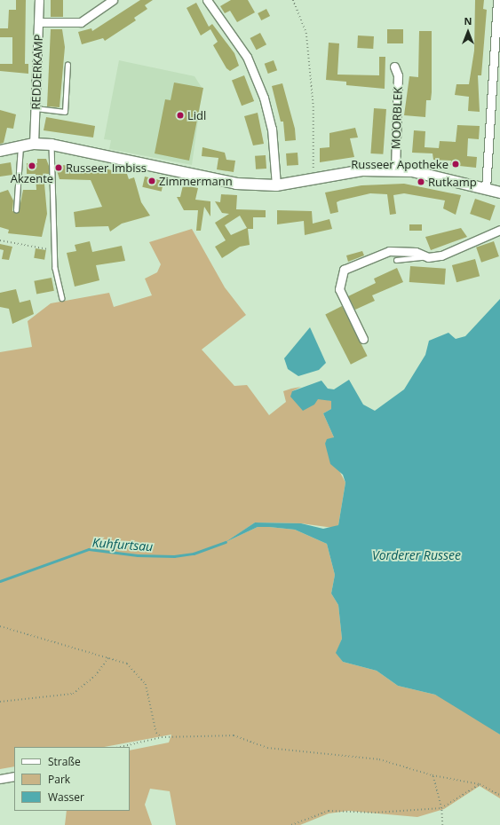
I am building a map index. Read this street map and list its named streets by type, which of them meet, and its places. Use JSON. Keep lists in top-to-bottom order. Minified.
{"streets":{"street":["REDDERKAMP","MOORBLEK"]},"water":["Kuhfurtsau","Vorderer Russee"],"places":["Lidl","Russeer Apotheke","Akzente","Russeer Imbiss","Zimmermann","Rutkamp"],"legend":["Straße","Park","Wasser"],"north":"top"}
